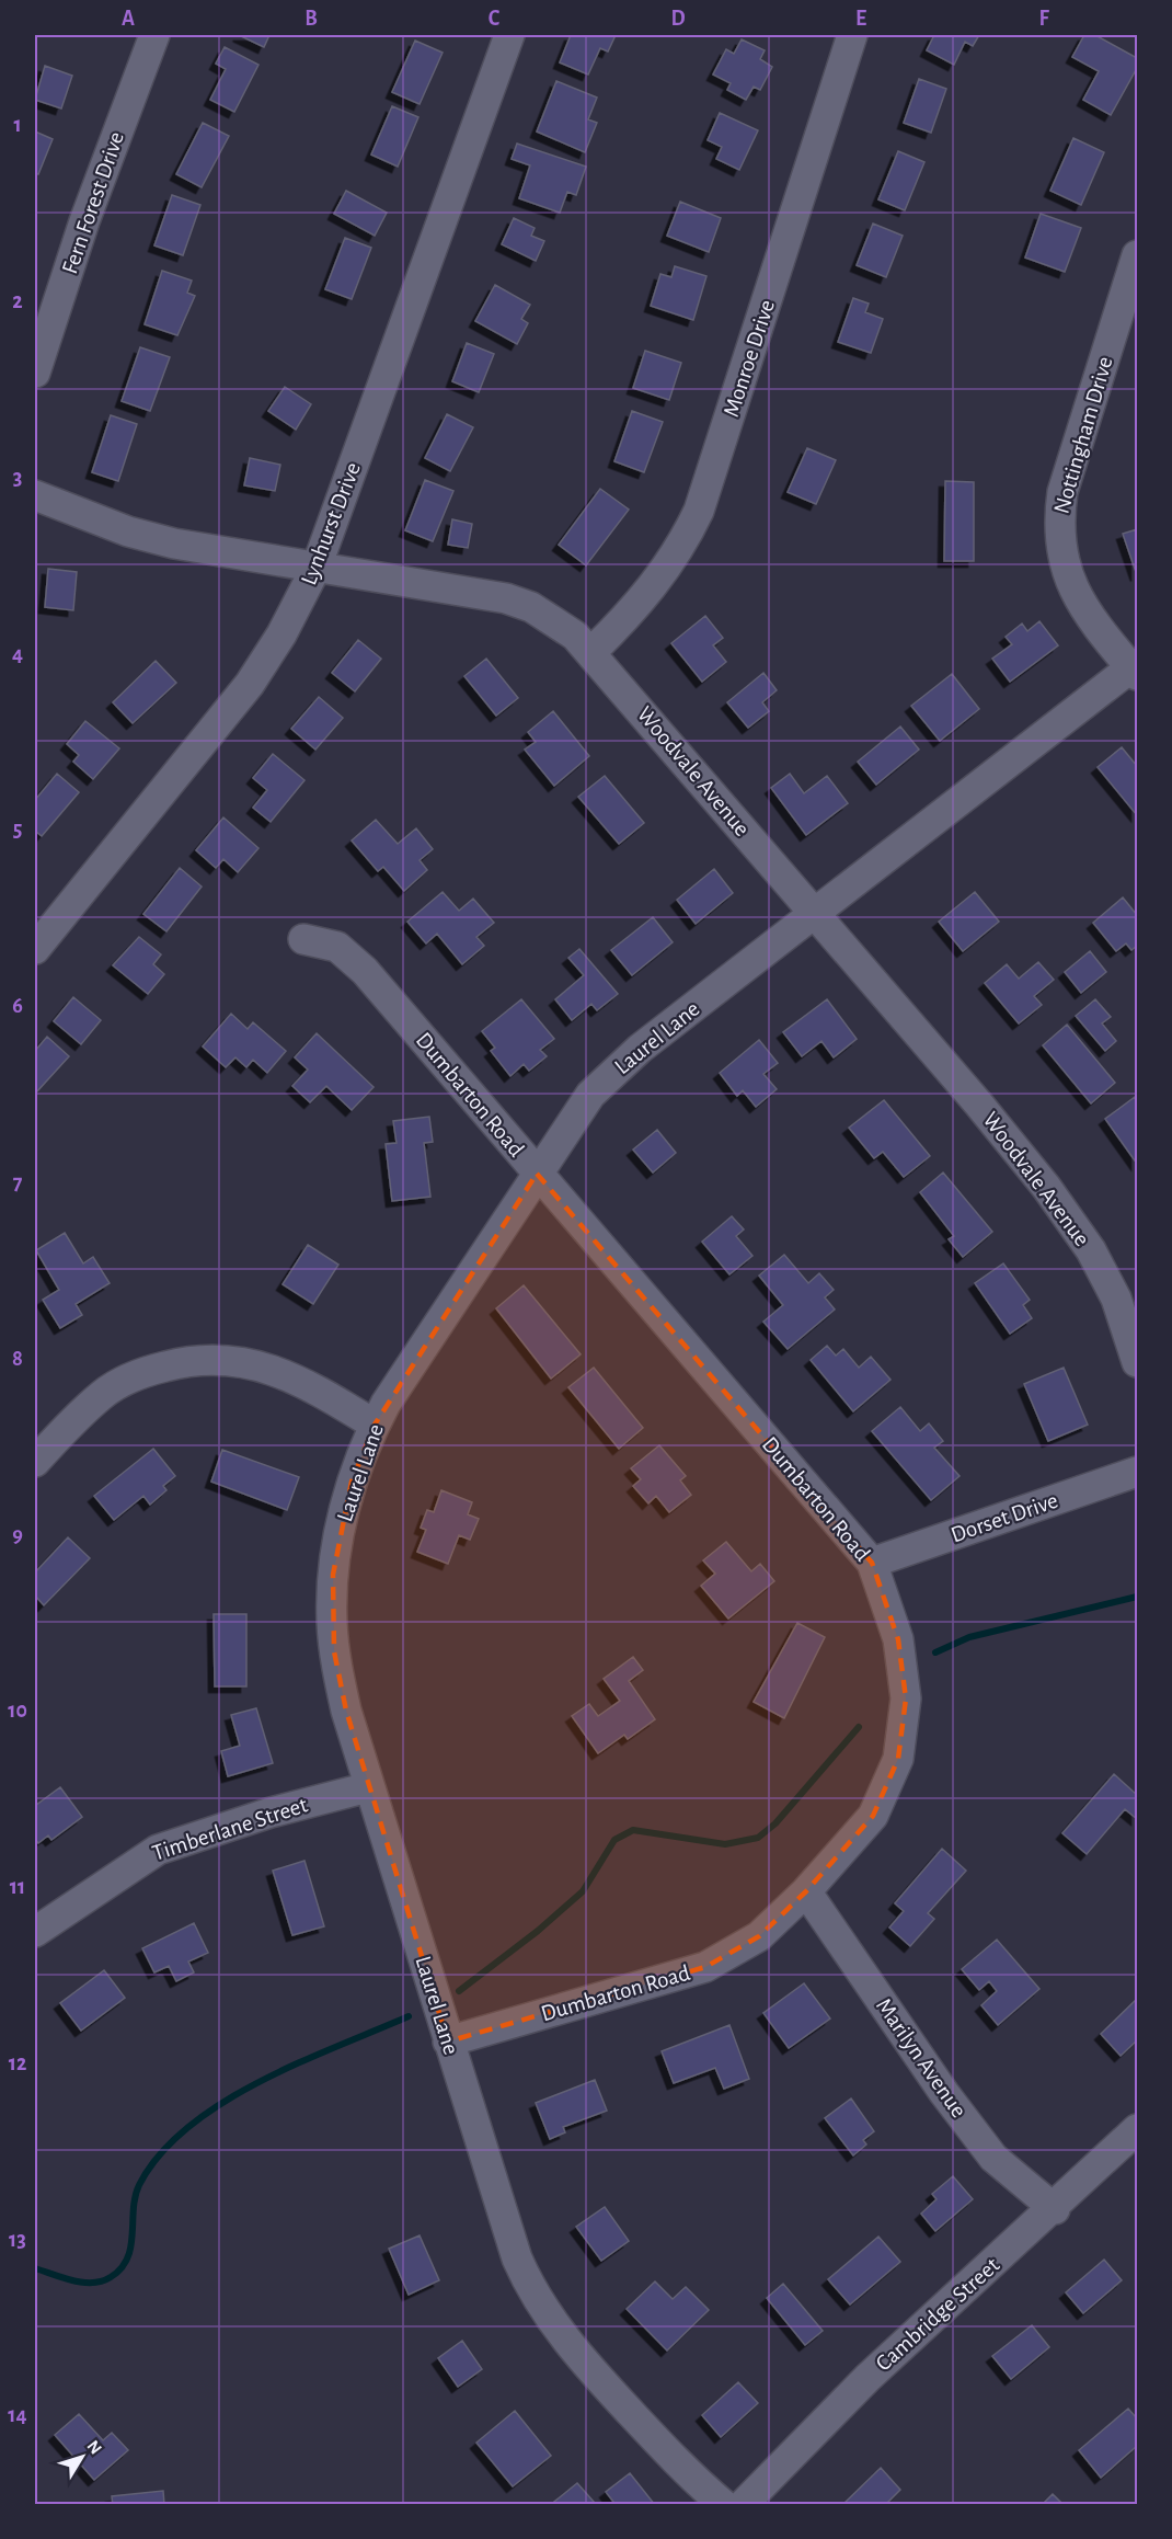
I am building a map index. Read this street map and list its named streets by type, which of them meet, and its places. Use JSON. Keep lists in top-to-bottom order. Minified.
{"streets":{"street":["Fern Forest Drive","Monroe Drive","Nottingham Drive","Lynhurst Drive","Woodvale Avenue","Laurel Lane","Dumbarton Road","Dorset Drive","Timberlane Street","Marilyn Avenue","Cambridge Street"]},"crossings":[["Monroe Drive","Woodvale Avenue"],["Nottingham Drive","Laurel Lane"],["Lynhurst Drive","Woodvale Avenue"],["Woodvale Avenue","Laurel Lane"],["Laurel Lane","Dumbarton Road"],["Laurel Lane","Timberlane Street"],["Dumbarton Road","Dorset Drive"],["Dumbarton Road","Marilyn Avenue"],["Marilyn Avenue","Cambridge Street"]],"north":"top right","grid":{"columns":["A","B","C","D","E","F"],"rows":["1","2","3","4","5","6","7","8","9","10","11","12","13","14"]}}
